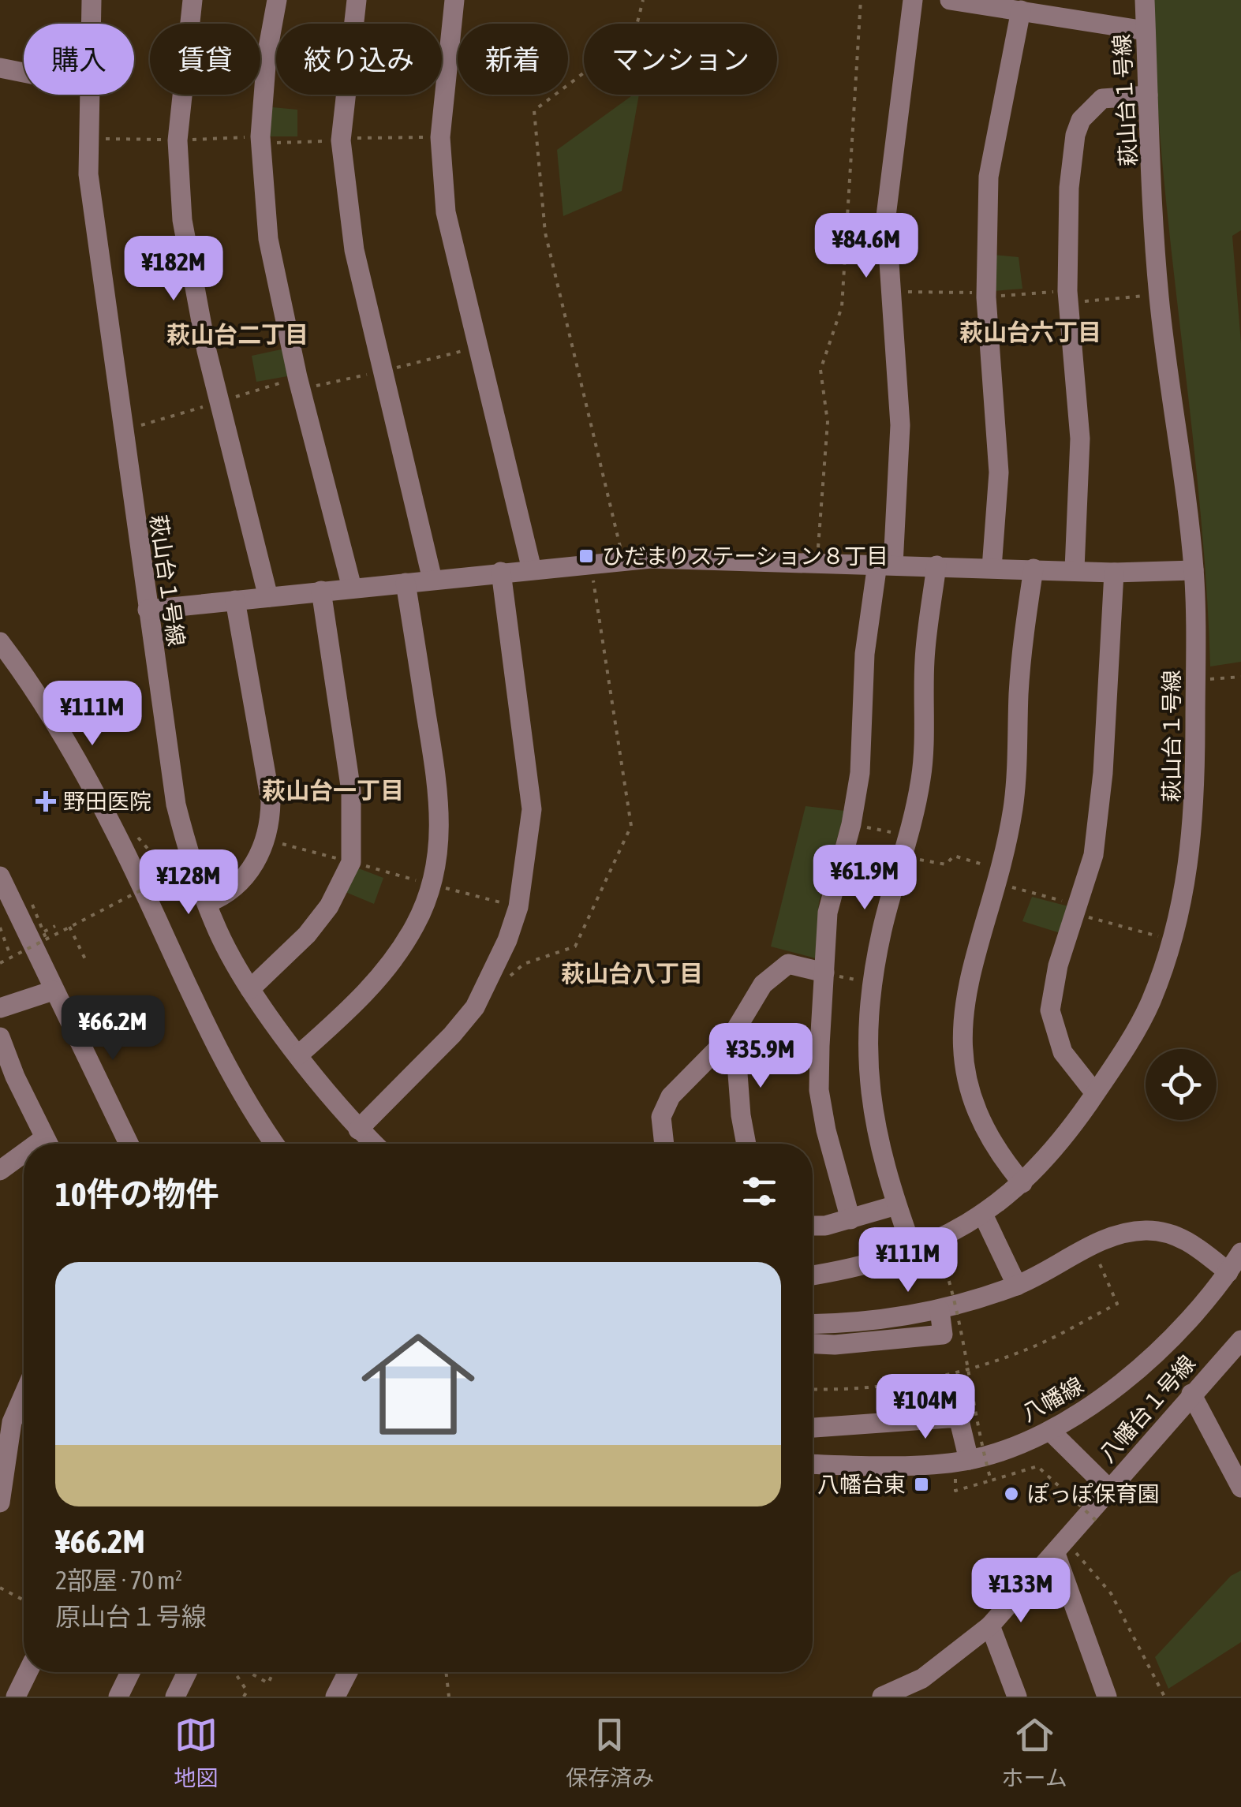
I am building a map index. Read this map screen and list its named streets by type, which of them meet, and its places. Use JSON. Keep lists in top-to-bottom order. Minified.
{"streets":{"street":["萩山台１号線","八幡線","八幡台１号線"]},"districts":["萩山台六丁目","萩山台二丁目","萩山台一丁目","萩山台八丁目"],"places":{"transit":["ひだまりステーション８丁目","八幡台東"],"health":["野田医院"],"other":["ぽっぽ保育園"]},"page":{"chip":["購入","賃貸","絞り込み","新着","マンション"],"price":["¥84.6M","¥182M","¥111M","¥61.9M","¥128M","¥66.2M","¥35.9M","¥111M","¥104M","¥133M"],"heading":"10件の物件","list":[{"name":"¥66.2M","note":"2部屋 · 70 m² · 原山台１号線"}],"tabs":["地図","保存済み","ホーム"]}}
